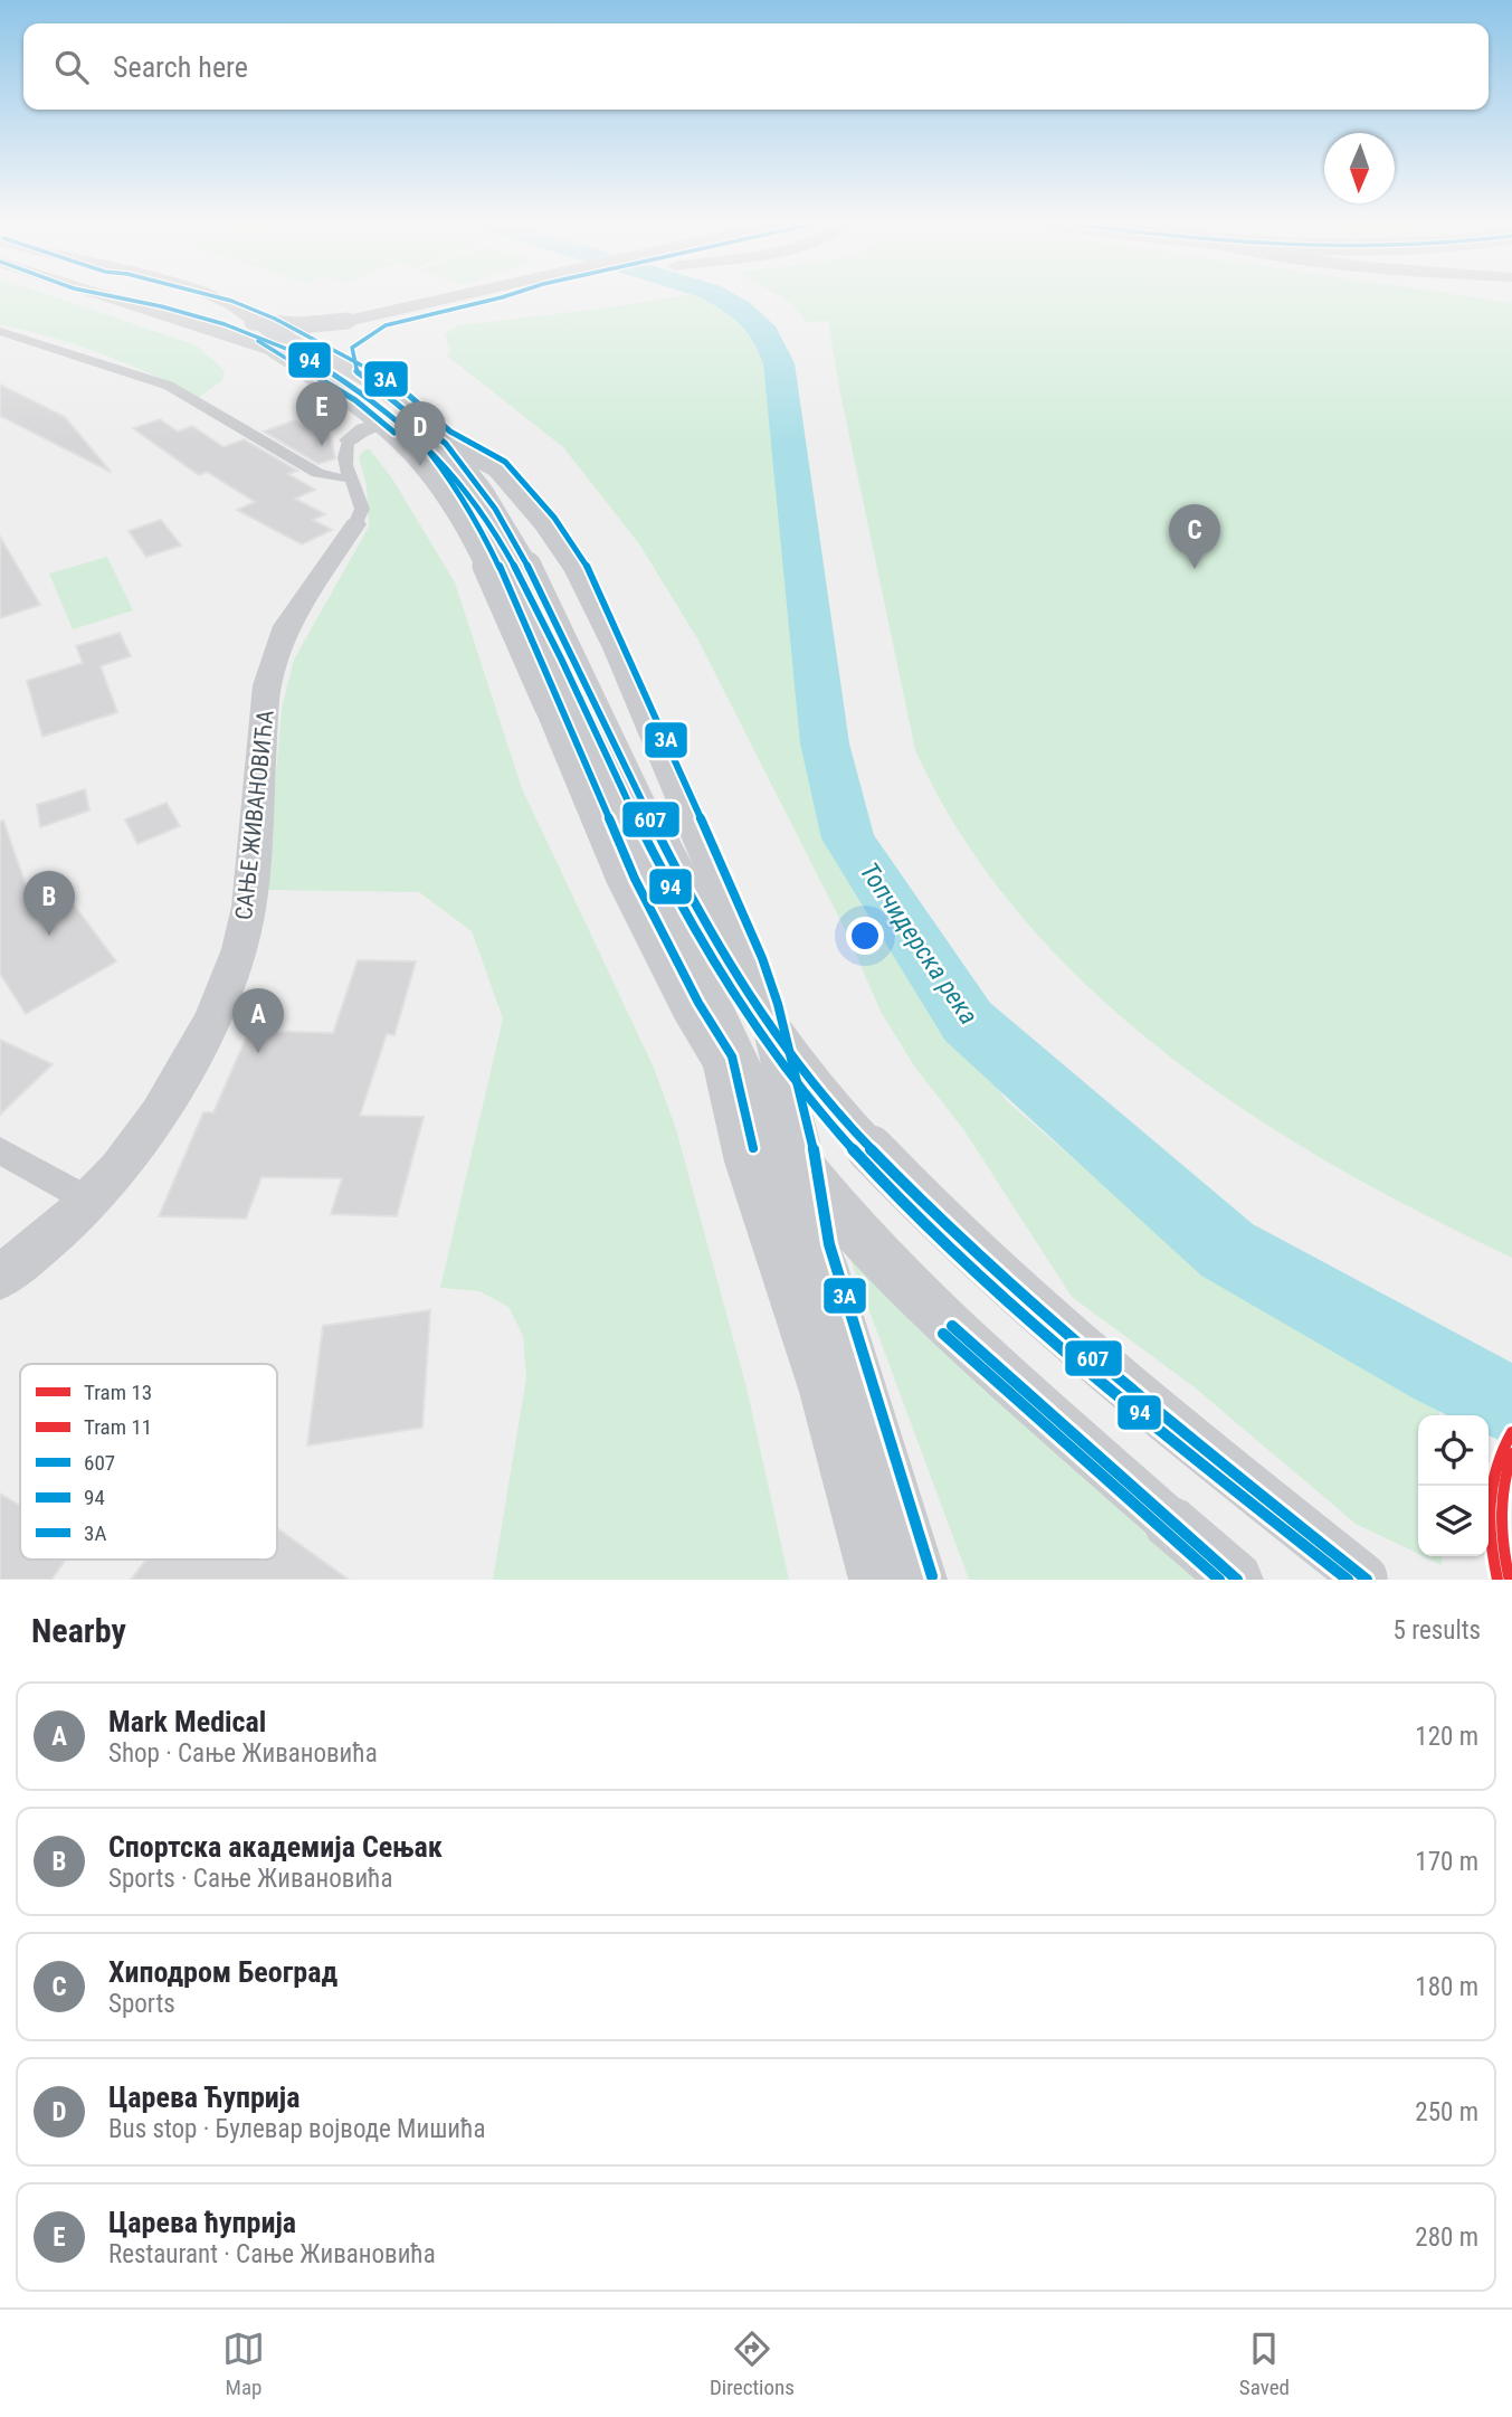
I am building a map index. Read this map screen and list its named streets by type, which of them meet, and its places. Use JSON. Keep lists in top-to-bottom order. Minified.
{"streets":{"main road":["САЊЕ ЖИВАНОВИЋА"]},"water":["Топчидерска река"],"lines":["transit line 607","transit line 94","transit line 3A","tram line 13","tram line 11"],"legend":["Tram 13","Tram 11","607","94","3A"],"north":"bottom","page":{"search":"Search here","pins":["E","D","C","B","A"],"heading":["Nearby","5 results"],"list":[{"mark":"A","name":"Mark Medical","note":"Shop · Сање Живановића","value":"120 m"},{"mark":"B","name":"Спортска академија Сењак","note":"Sports · Сање Живановића","value":"170 m"},{"mark":"C","name":"Хиподром Београд","note":"Sports","value":"180 m"},{"mark":"D","name":"Царева Ћуприја","note":"Bus stop · Булевар војводе Мишића","value":"250 m"},{"mark":"E","name":"Царева ћуприја","note":"Restaurant · Сање Живановића","value":"280 m"}],"nav":["Map","Directions","Saved"]}}
